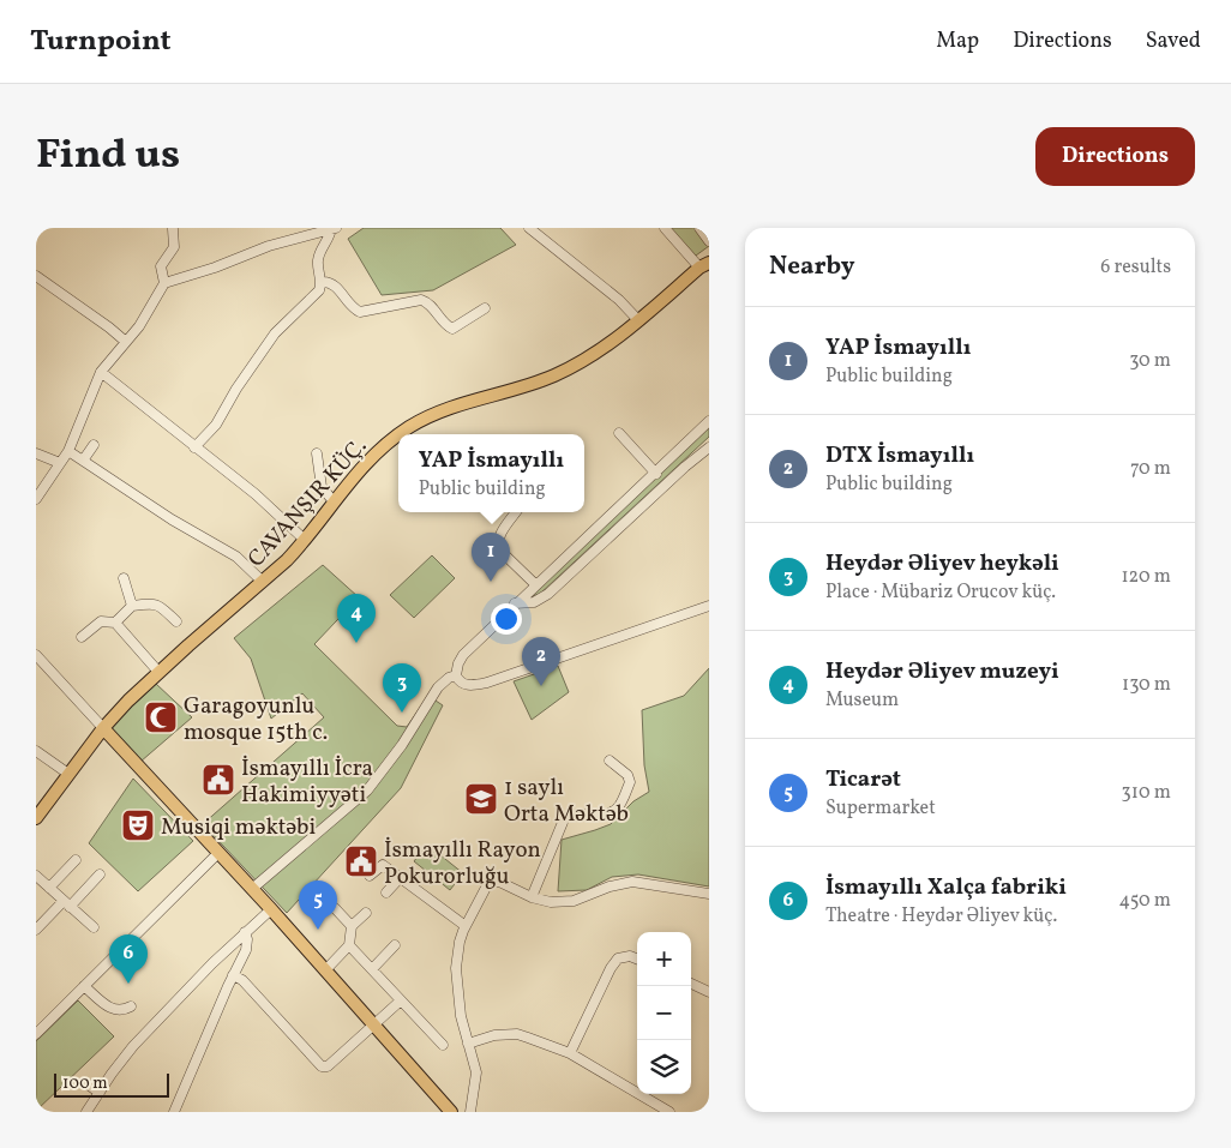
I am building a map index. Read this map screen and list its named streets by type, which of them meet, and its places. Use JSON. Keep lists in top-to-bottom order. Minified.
{"places":{"mosque":["Garagoyunlu mosque 15th c."],"public building":["İsmayıllı İcra Hakimiyyəti","İsmayıllı Rayon Pokurorluğu"],"school or university":["1 saylı Orta Məktəb"],"theatre":["Musiqi məktəbi"]},"scale_bar":"100 m","page":{"header":"Turnpoint","nav":["Map","Directions","Saved"],"title":"Find us","buttons":"Directions","heading":["Nearby","6 results"],"list":[{"mark":"1","name":"YAP İsmayıllı","note":"Public building","value":"30 m"},{"mark":"2","name":"DTX İsmayıllı","note":"Public building","value":"70 m"},{"mark":"3","name":"Heydər Əliyev heykəli","note":"Place · Mübariz Orucov küç.","value":"120 m"},{"mark":"4","name":"Heydər Əliyev muzeyi","note":"Museum","value":"130 m"},{"mark":"5","name":"Ticarət","note":"Supermarket","value":"310 m"},{"mark":"6","name":"İsmayıllı Xalça fabriki","note":"Theatre · Heydər Əliyev küç.","value":"450 m"}],"popup":["YAP İsmayıllı","Public building"],"pins":["1","4","2","3","5","6"],"map_buttons":["+","−"],"scale":"100 m"}}
